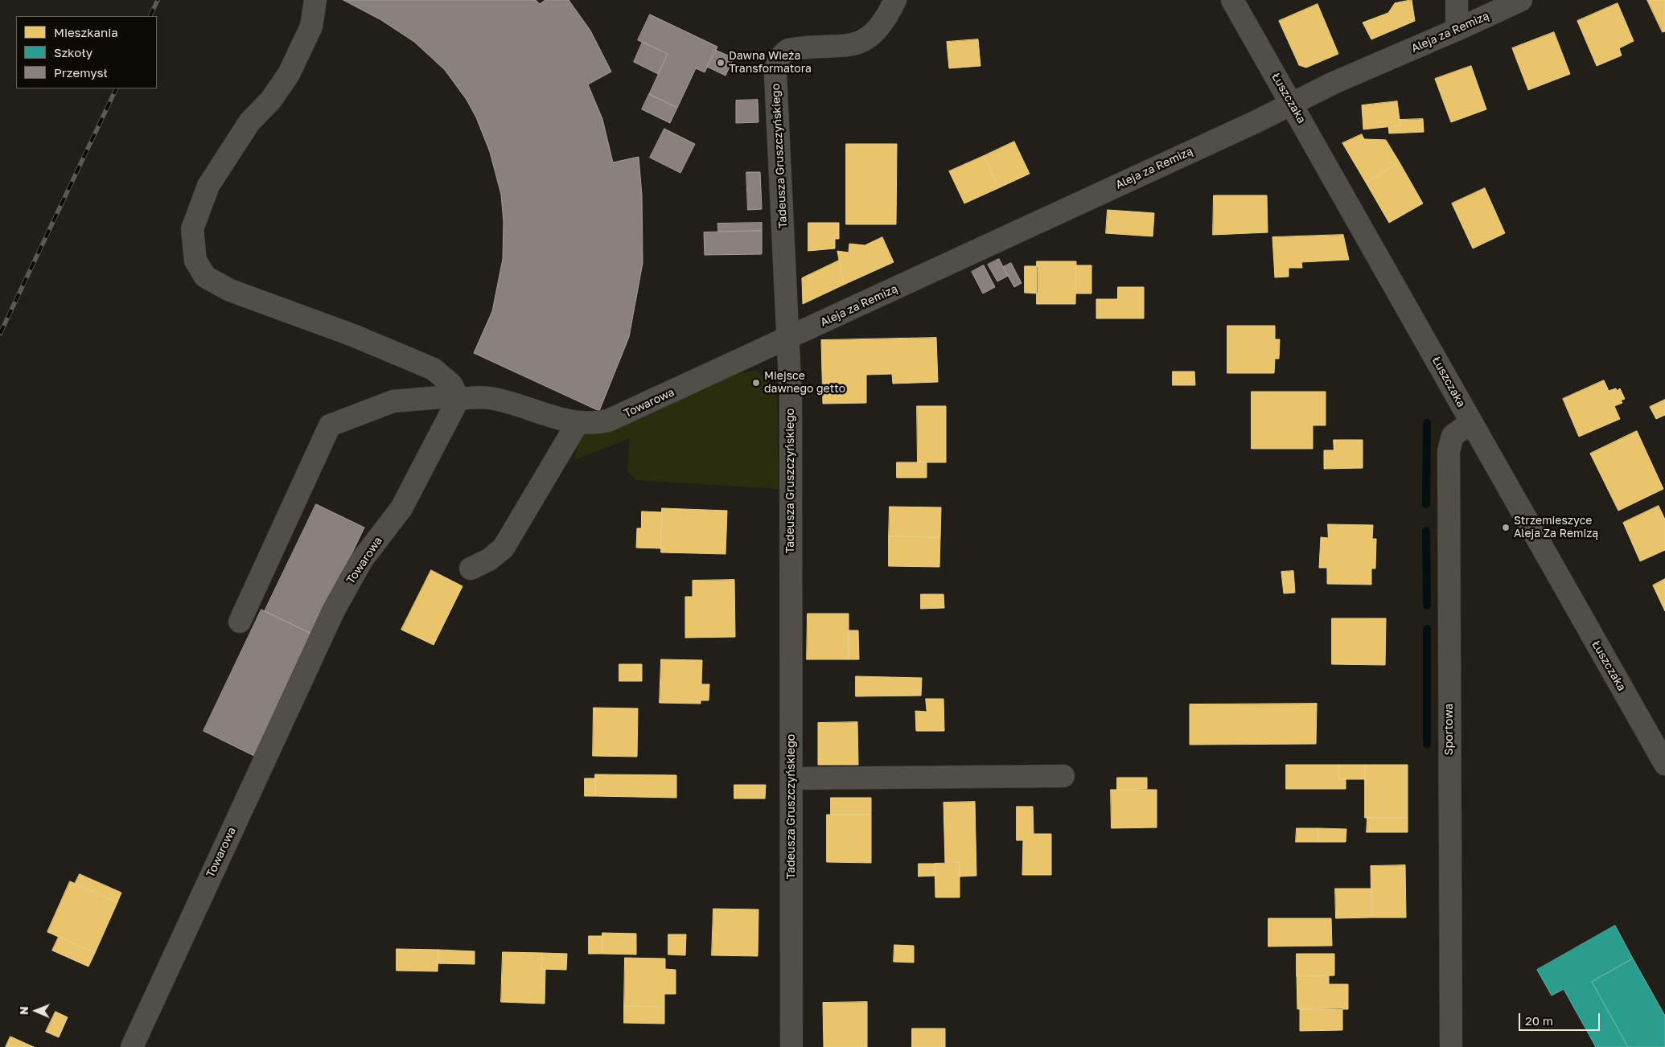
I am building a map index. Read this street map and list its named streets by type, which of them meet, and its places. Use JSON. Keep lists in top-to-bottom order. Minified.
{"streets":{"street":["Aleja za Remizą","Łuszczaka","Tadeusza Gruszczyńskiego","Towarowa","Sportowa"]},"crossings":[["Aleja za Remizą","Łuszczaka"],["Aleja za Remizą","Tadeusza Gruszczyńskiego"],["Aleja za Remizą","Towarowa"],["Łuszczaka","Sportowa"],["Tadeusza Gruszczyńskiego","Towarowa"]],"places":["Dawna Wieża Transformatora","Miejsce dawnego getto","Strzemieszyce Aleja Za Remizą"],"legend":["Mieszkania","Szkoły","Przemysł"],"scale_bar":"20 m","north":"left"}
